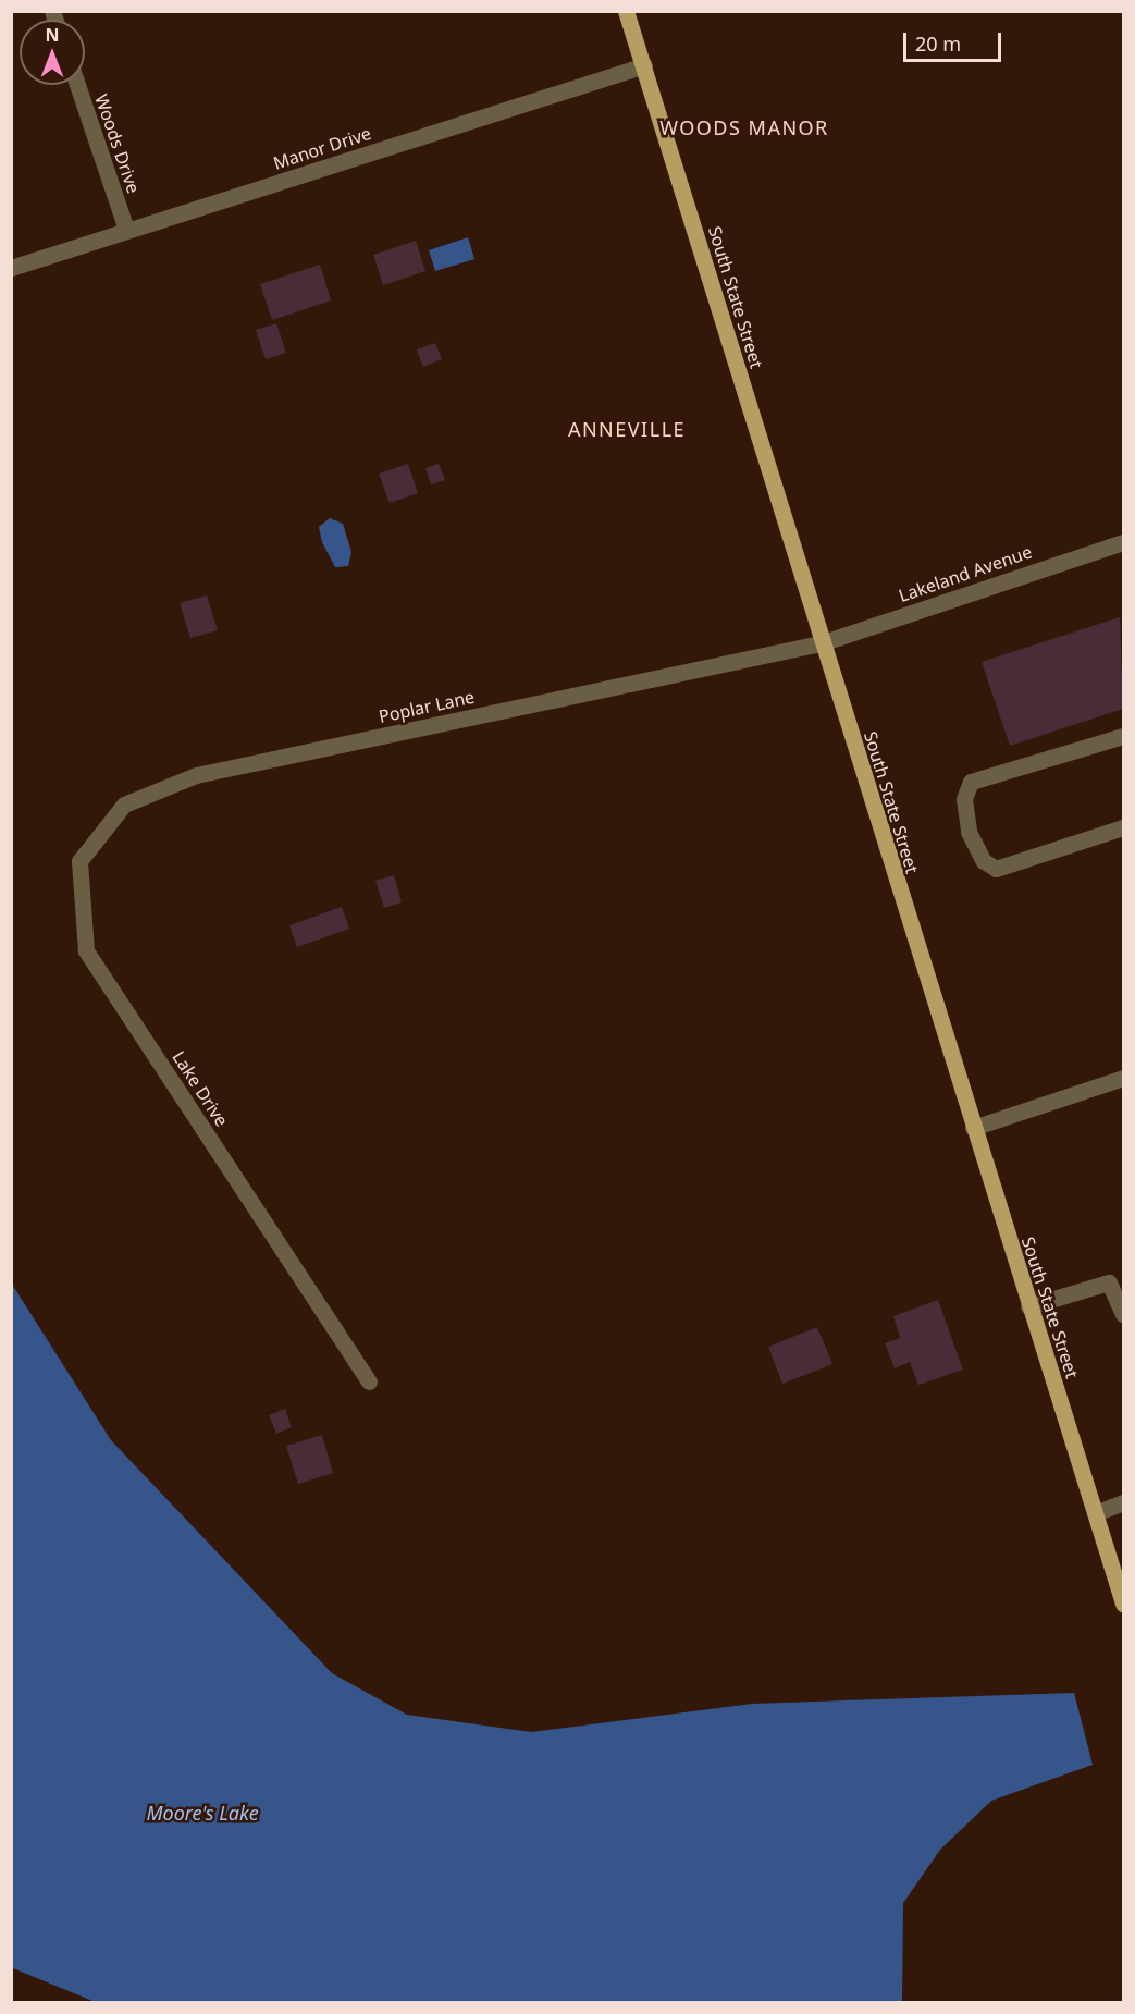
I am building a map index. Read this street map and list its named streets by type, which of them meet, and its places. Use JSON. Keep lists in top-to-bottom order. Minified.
{"streets":{"main road":["South State Street"],"street":["Woods Drive","Manor Drive","Lakeland Avenue","Poplar Lane","Lake Drive"]},"crossings":[["Woods Drive","Manor Drive"],["Manor Drive","South State Street"],["South State Street","Lakeland Avenue"],["South State Street","Poplar Lane"],["Lakeland Avenue","Poplar Lane"],["Poplar Lane","Lake Drive"]],"districts":["WOODS MANOR","ANNEVILLE"],"water":["Moore's Lake"],"scale_bar":"20 m","north":"top"}
